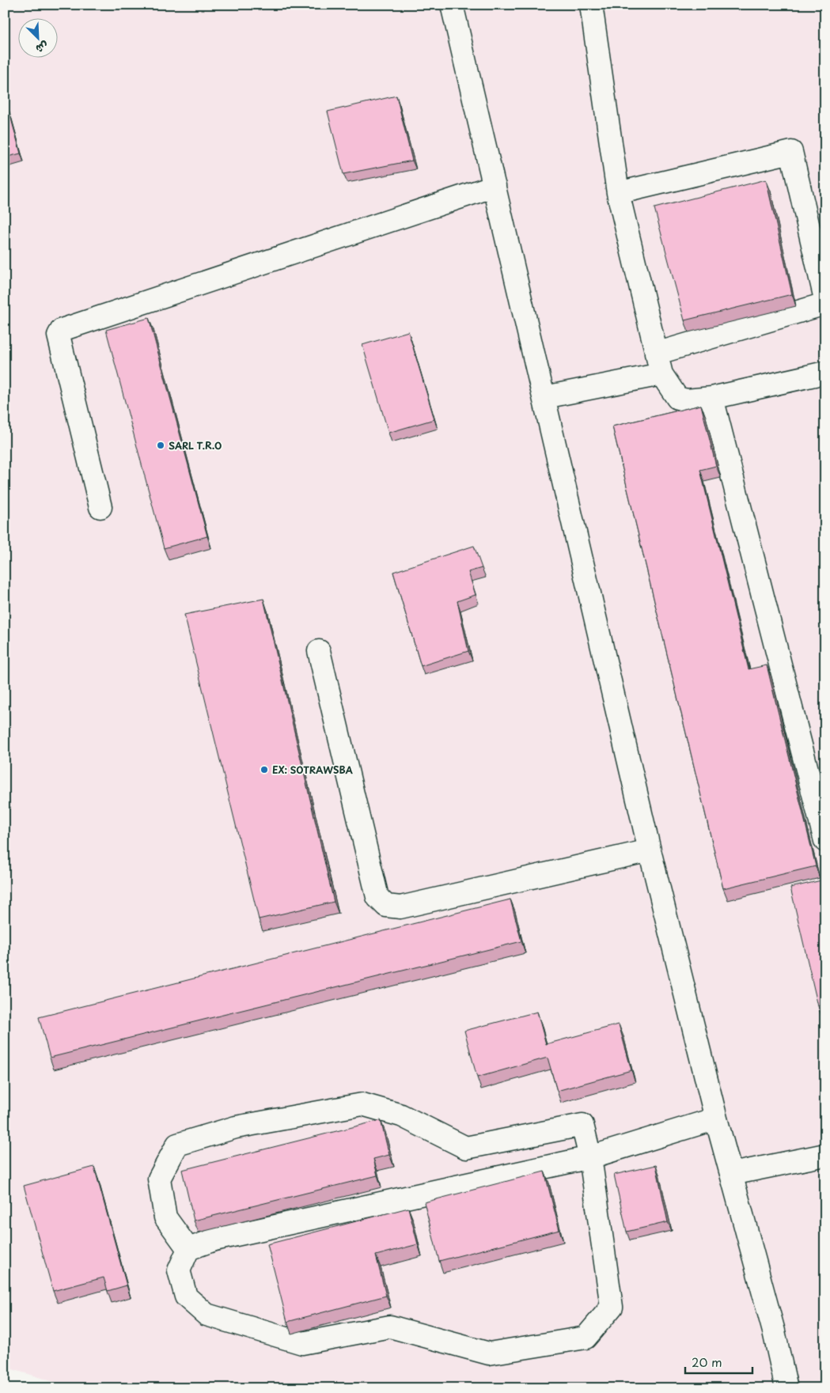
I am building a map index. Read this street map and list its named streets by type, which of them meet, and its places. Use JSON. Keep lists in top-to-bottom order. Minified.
{"places":["SARL T.R.O","EX: SOTRAWSBA"],"scale_bar":"20 m","north":"bottom right"}
